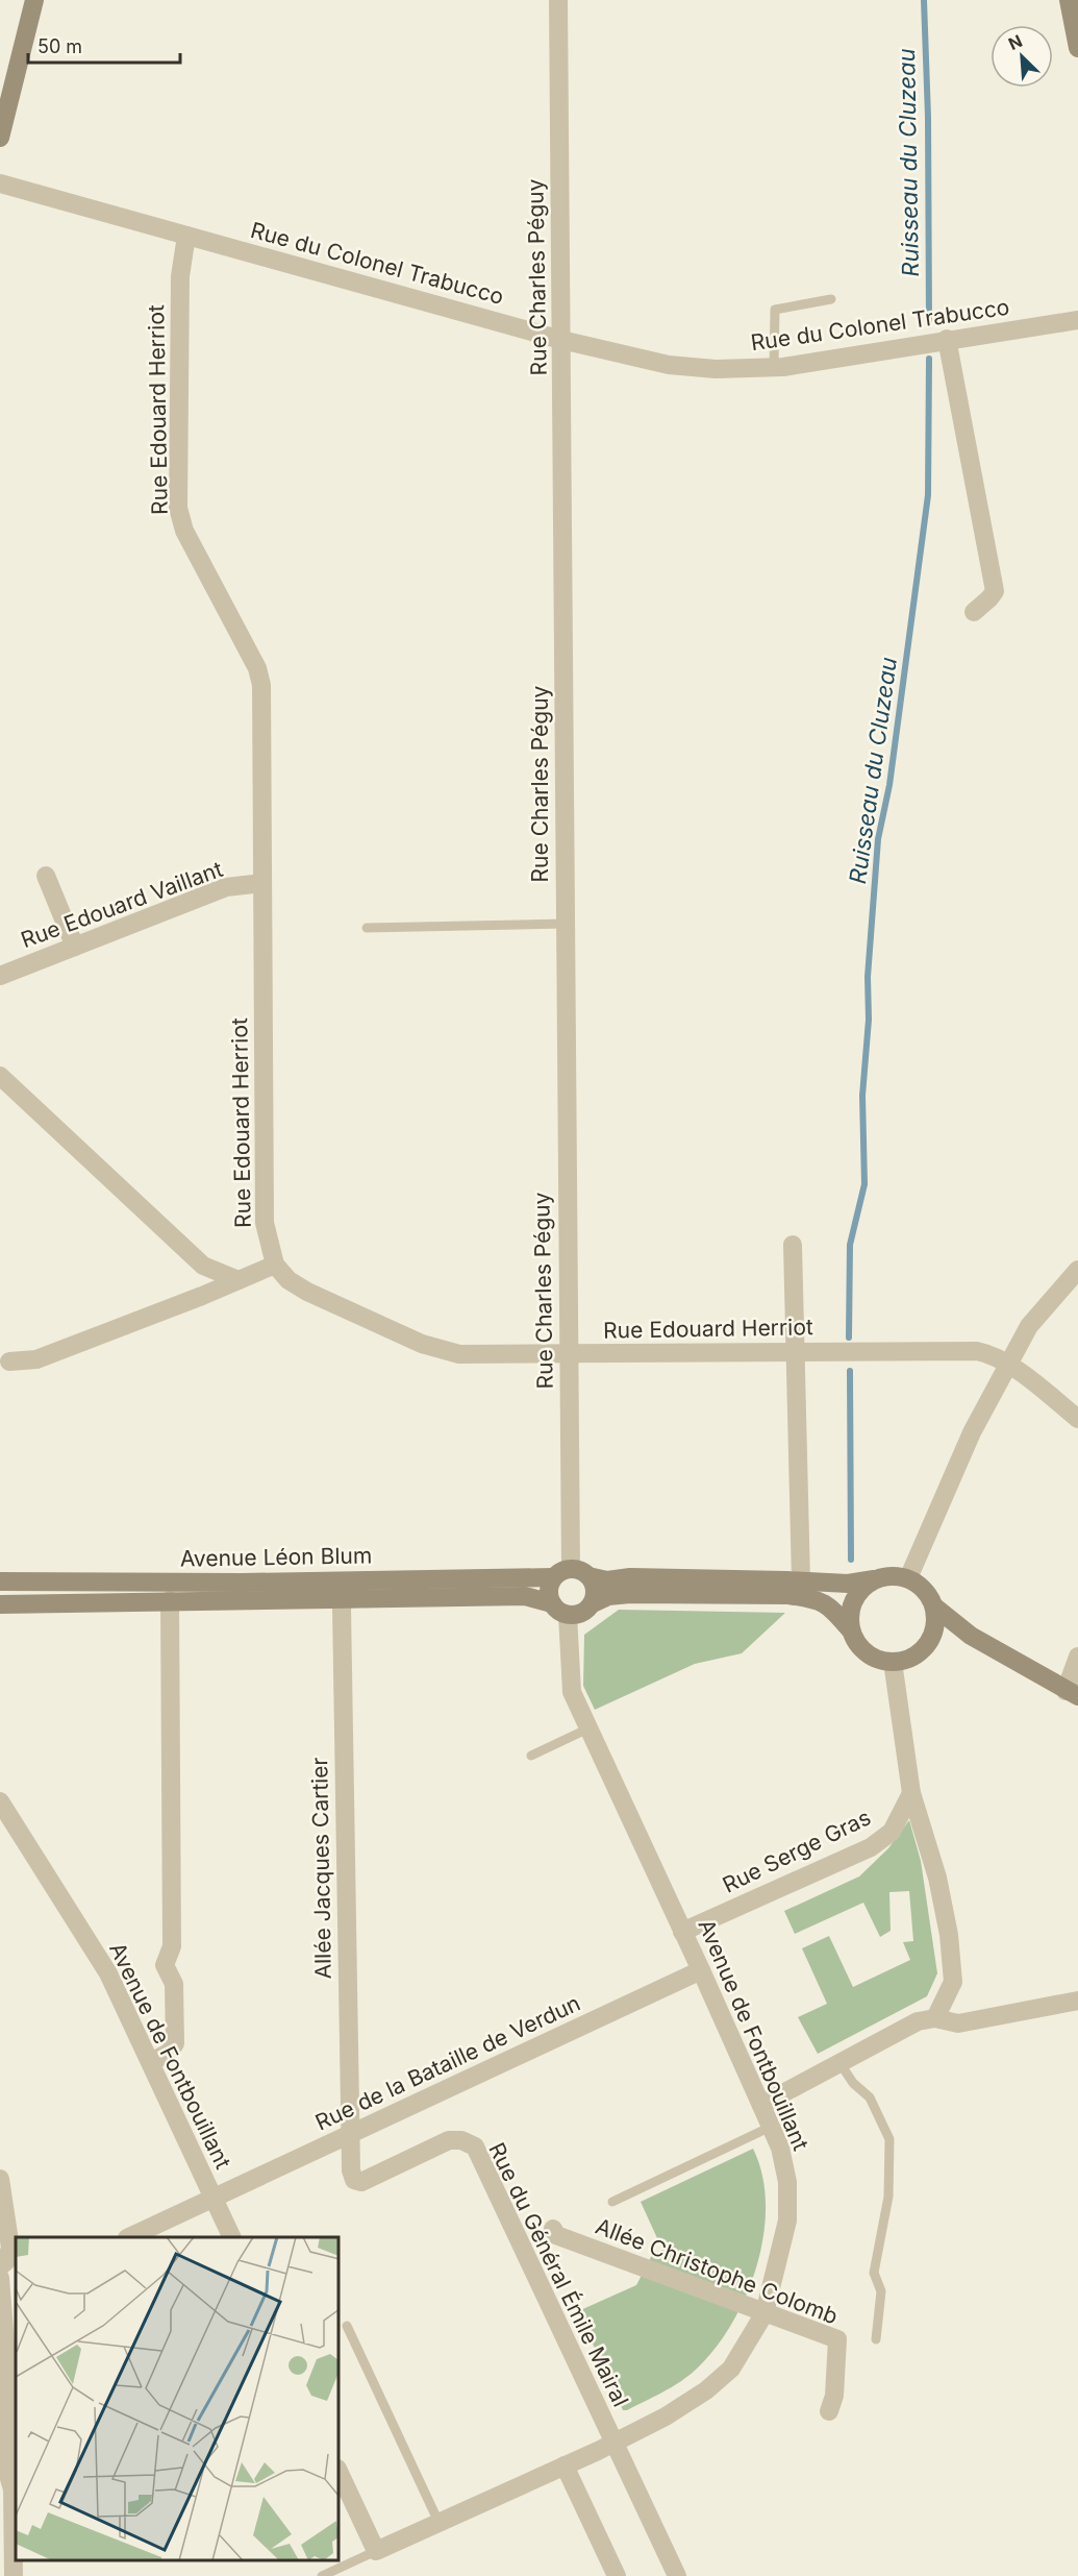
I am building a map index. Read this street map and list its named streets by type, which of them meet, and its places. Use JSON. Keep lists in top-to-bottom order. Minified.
{"streets":{"main road":["Avenue Léon Blum"],"street":["Rue du Colonel Trabucco","Rue Charles Péguy","Rue Edouard Herriot","Rue Edouard Vaillant","Rue Serge Gras","Allée Jacques Cartier","Avenue de Fontbouillant","Rue de la Bataille de Verdun","Allée Christophe Colomb","Rue du Général Émile Mairal"]},"crossings":[["Rue du Colonel Trabucco","Rue Charles Péguy"],["Rue du Colonel Trabucco","Rue Edouard Herriot"],["Rue Charles Péguy","Rue Edouard Herriot"],["Rue Charles Péguy","Avenue Léon Blum"],["Rue Charles Péguy","Avenue de Fontbouillant"],["Rue Edouard Herriot","Rue Edouard Vaillant"],["Avenue Léon Blum","Allée Jacques Cartier"],["Avenue Léon Blum","Avenue de Fontbouillant"],["Rue Serge Gras","Avenue de Fontbouillant"],["Allée Jacques Cartier","Rue de la Bataille de Verdun"],["Allée Jacques Cartier","Rue du Général Émile Mairal"],["Avenue de Fontbouillant","Rue de la Bataille de Verdun"],["Avenue de Fontbouillant","Allée Christophe Colomb"],["Avenue de Fontbouillant","Rue du Général Émile Mairal"],["Rue de la Bataille de Verdun","Rue du Général Émile Mairal"]],"water":["Ruisseau du Cluzeau"],"scale_bar":"50 m","north":"top left"}
